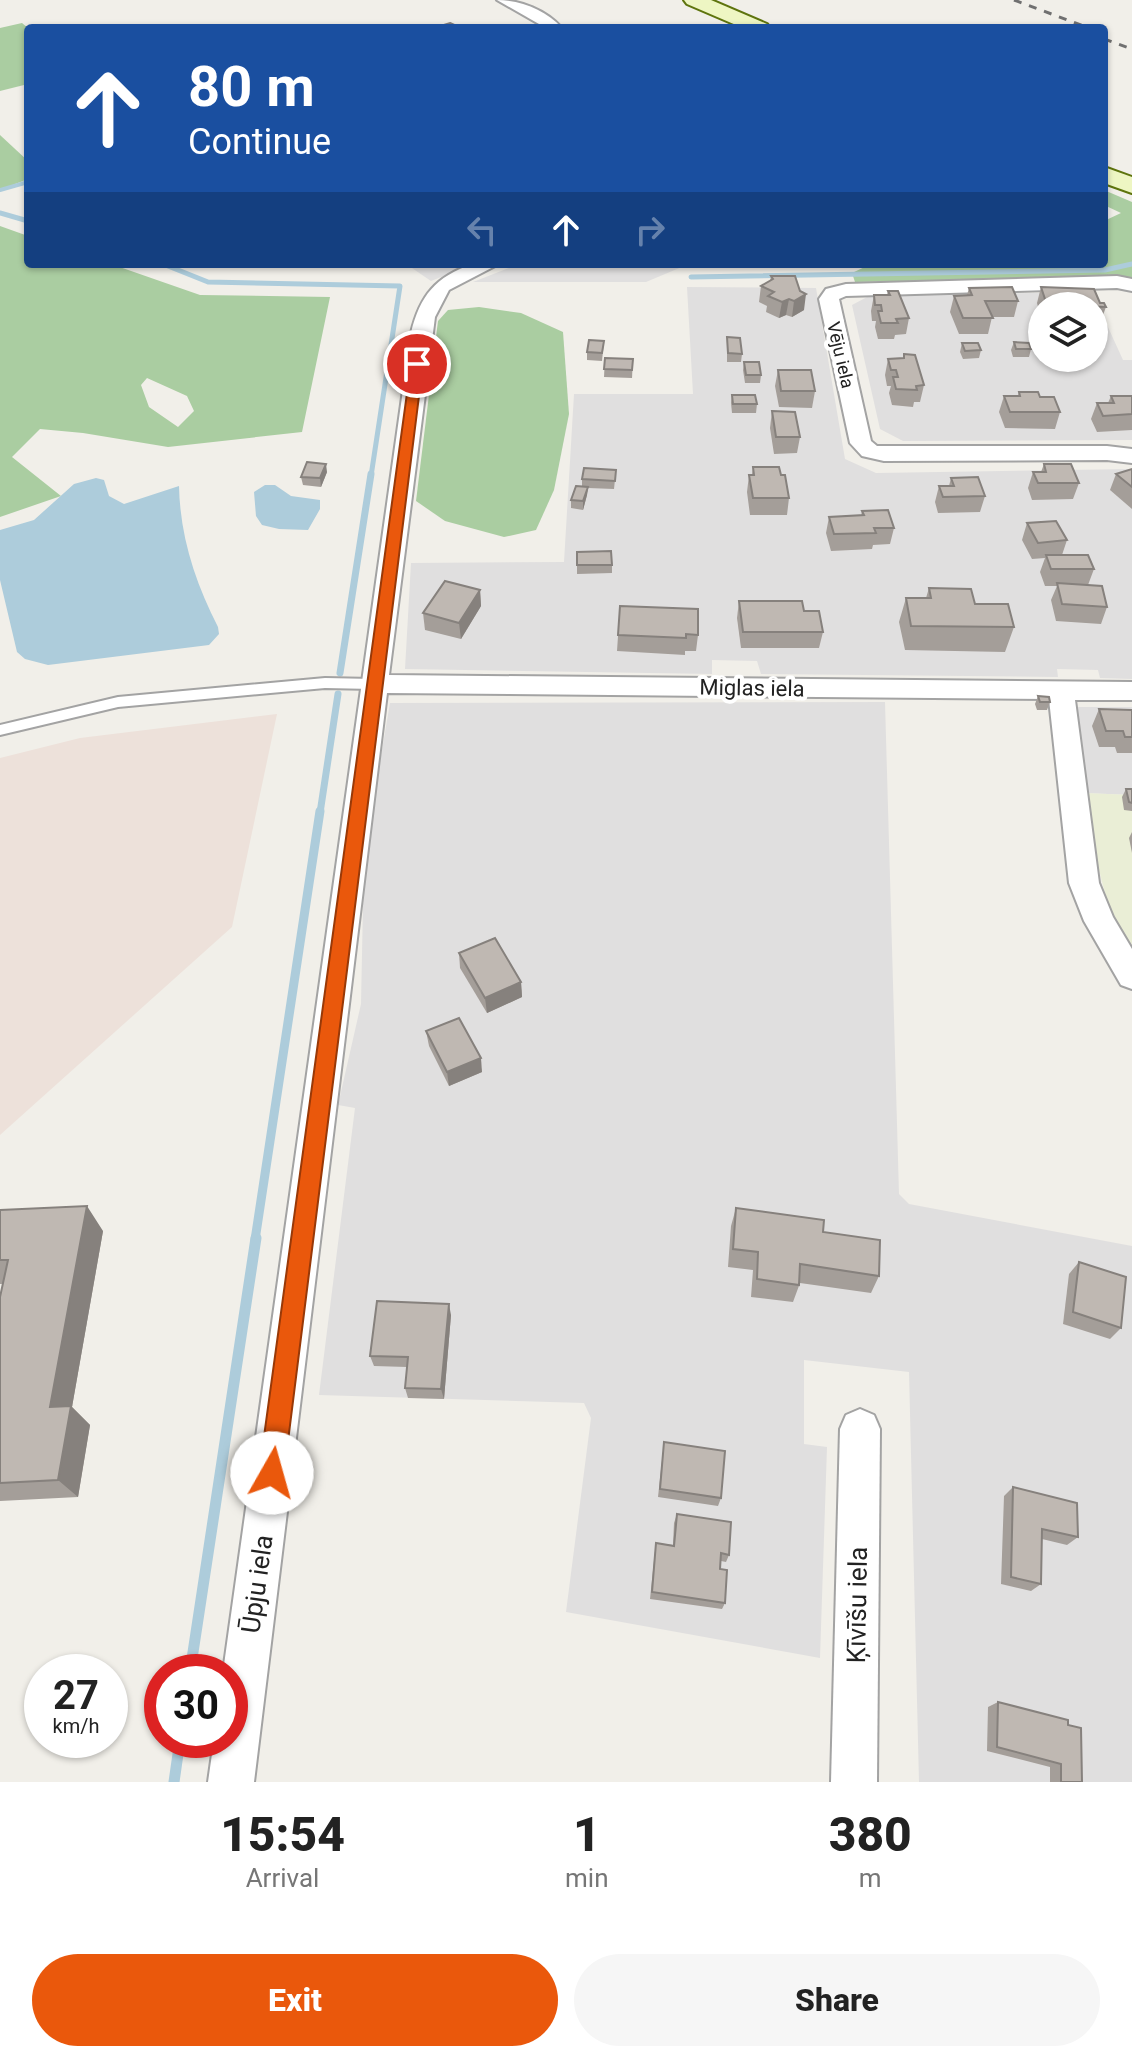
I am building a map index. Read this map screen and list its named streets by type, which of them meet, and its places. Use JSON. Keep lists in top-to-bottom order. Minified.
{"streets":{"street":["Vēju iela","Miglas iela","Ūpju iela","Ķīvīšu iela"]},"crossings":[["Miglas iela","Ūpju iela"]],"page":{"turn":["80 m","Continue"],"speed":"27 km/h","limit":"30","eta":["15:54","Arrival","1","min","380","m"],"buttons":["Exit","Share"]}}
